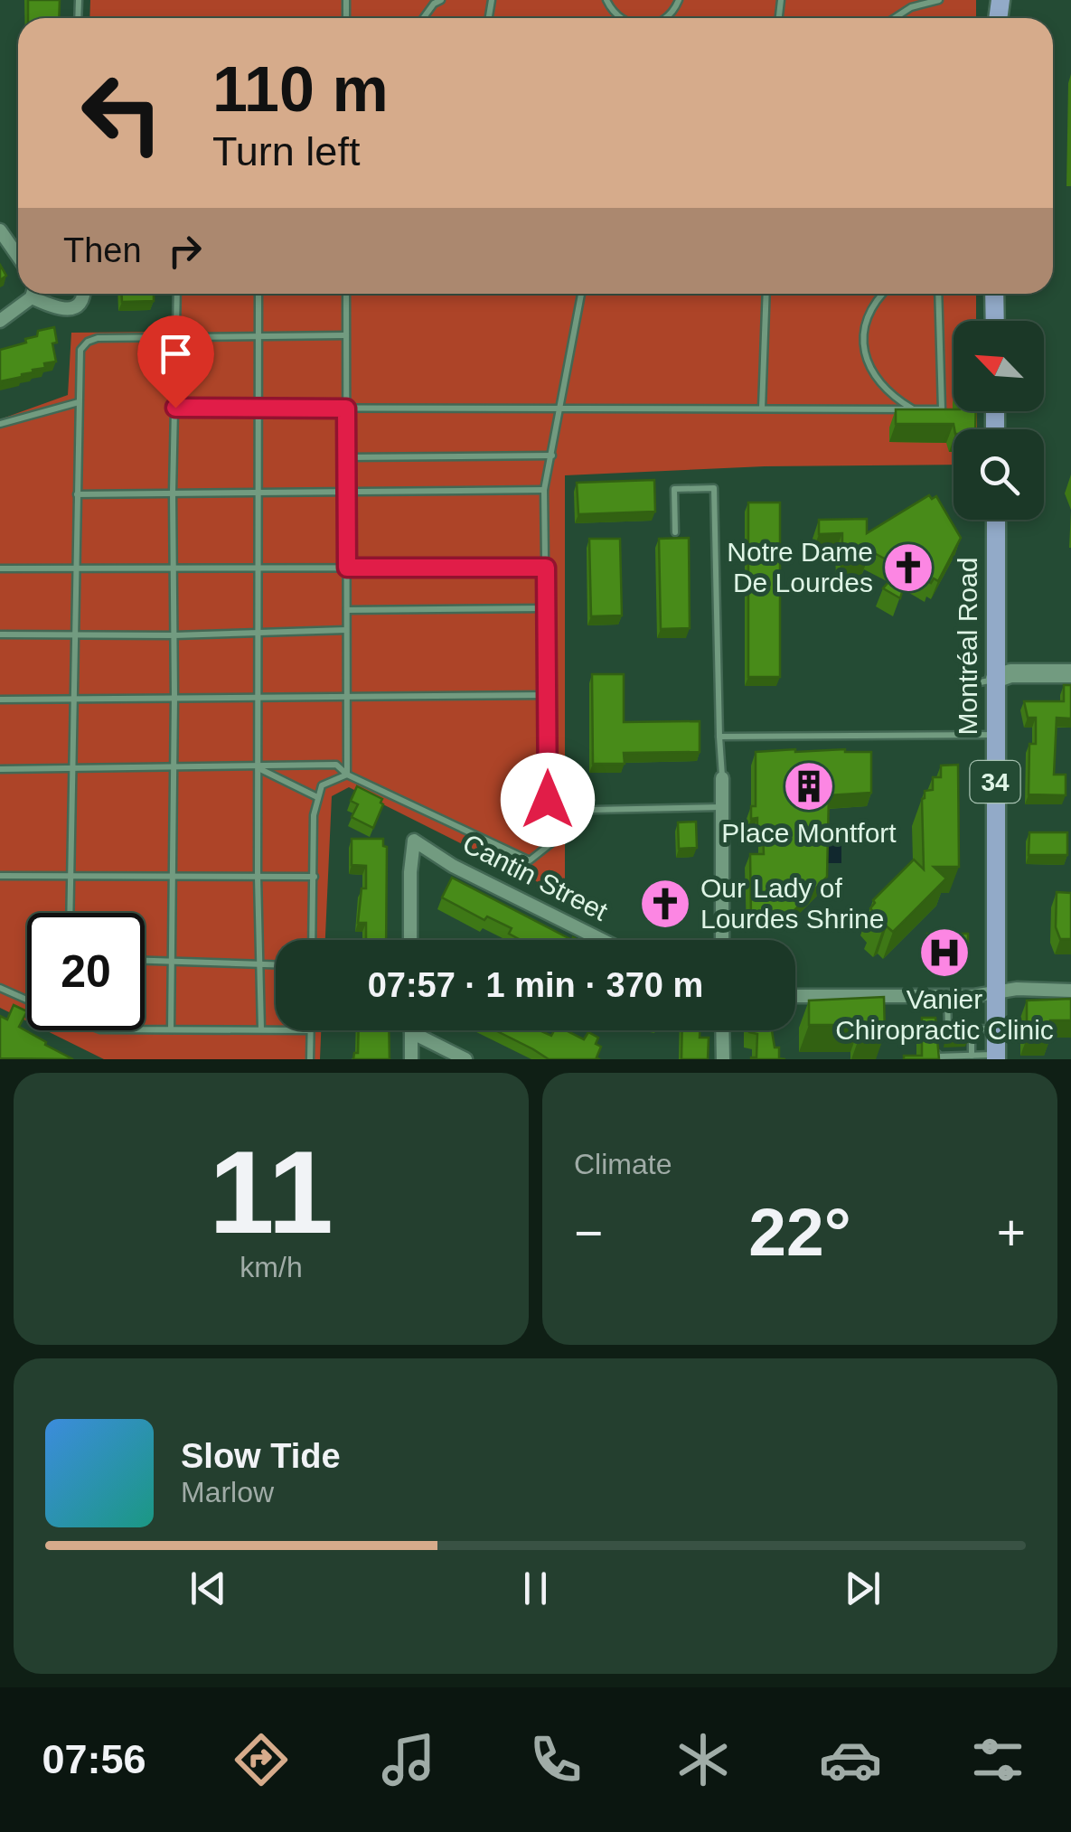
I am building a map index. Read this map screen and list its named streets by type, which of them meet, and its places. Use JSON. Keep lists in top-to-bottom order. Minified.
{"streets":{"main road":["Montréal Road","34"],"street":["Cantin Street"]},"places":{"church":["Notre Dame De Lourdes","Our Lady of Lourdes Shrine"],"building":["Place Montfort"],"hospital":["Vanier Chiropractic Clinic"]},"north":"top left","page":{"turn":["110 m","Turn left"],"then":"Then","limit":"20","trip":"07:57 · 1 min · 370 m","tile":[["11","km/h"],"Climate"],"heat":["−","22°","+"],"song":["Slow Tide","Marlow"],"tabs":"07:56"}}
